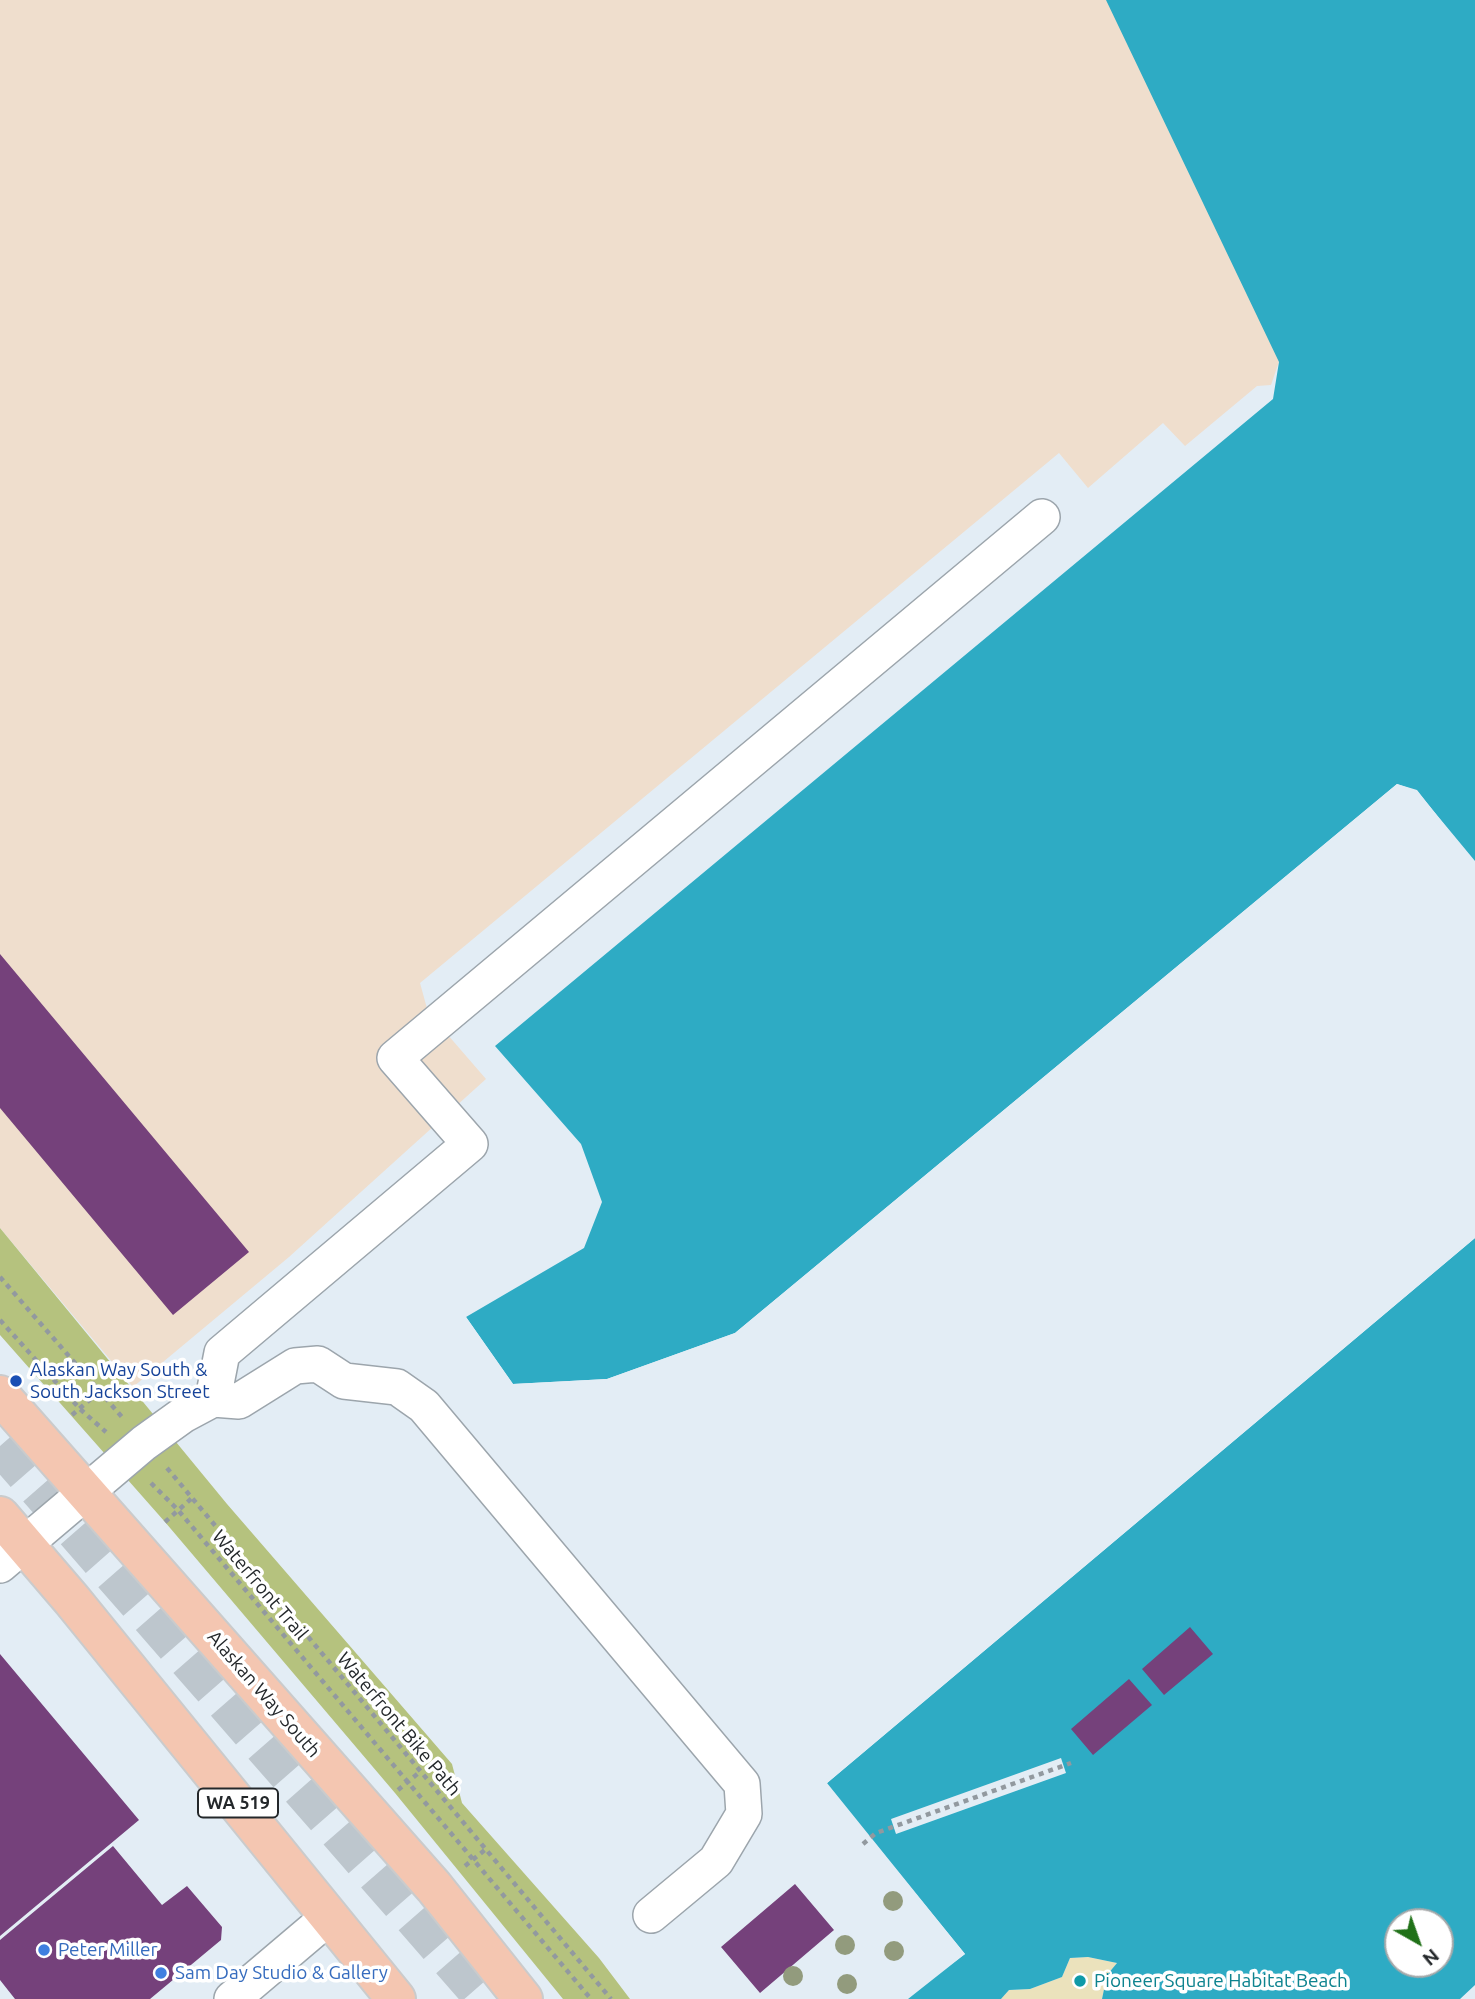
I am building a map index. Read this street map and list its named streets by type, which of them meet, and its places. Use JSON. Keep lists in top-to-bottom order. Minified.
{"streets":{"highway":["Alaskan Way South","WA 519"],"path":["Waterfront Trail","Waterfront Bike Path"]},"places":["Alaskan Way South & South Jackson Street","Peter Miller","Sam Day Studio & Gallery","Pioneer Square Habitat Beach"],"north":"bottom right"}
